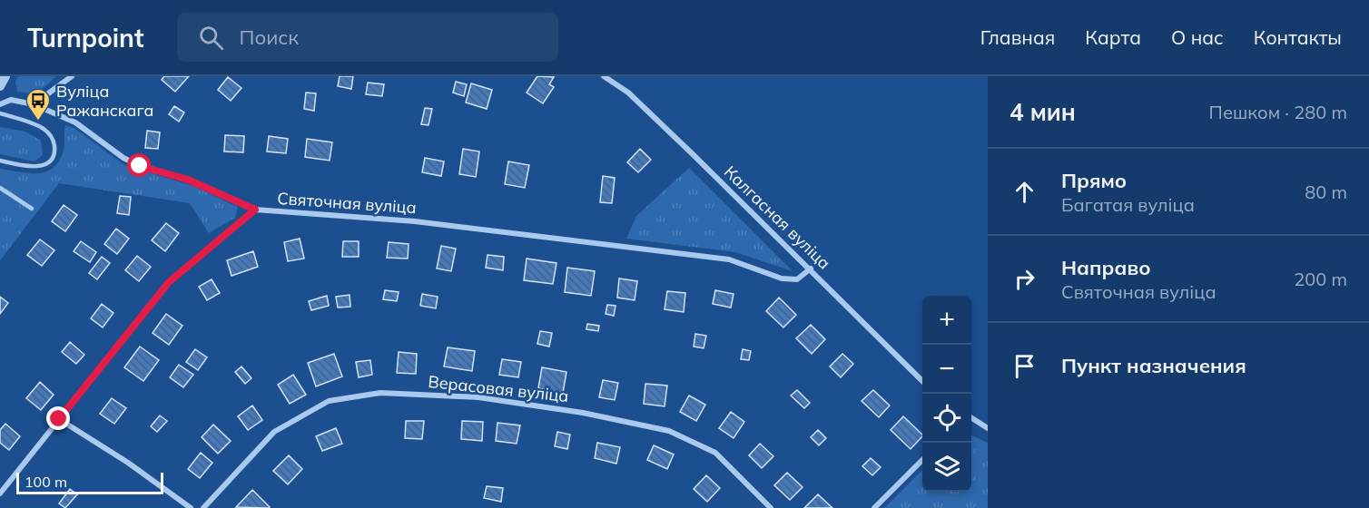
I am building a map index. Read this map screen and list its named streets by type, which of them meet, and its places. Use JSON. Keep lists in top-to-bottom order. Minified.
{"streets":{"street":["Святочная вуліца","Калгасная вуліца","Верасовая вуліца"]},"crossings":[["Святочная вуліца","Калгасная вуліца"]],"places":{"bus stop":["Вуліца Ражанскага"]},"scale_bar":"100 m","page":{"header":"Turnpoint","search":"Поиск","nav":["Главная","Карта","О нас","Контакты"],"heading":["4 мин","Пешком · 280 m"],"list":[["Прямо","Багатая вуліца","80 m"],["Направо","Святочная вуліца","200 m"],"Пункт назначения"],"map_buttons":["+","−"],"scale":"100 m"}}
